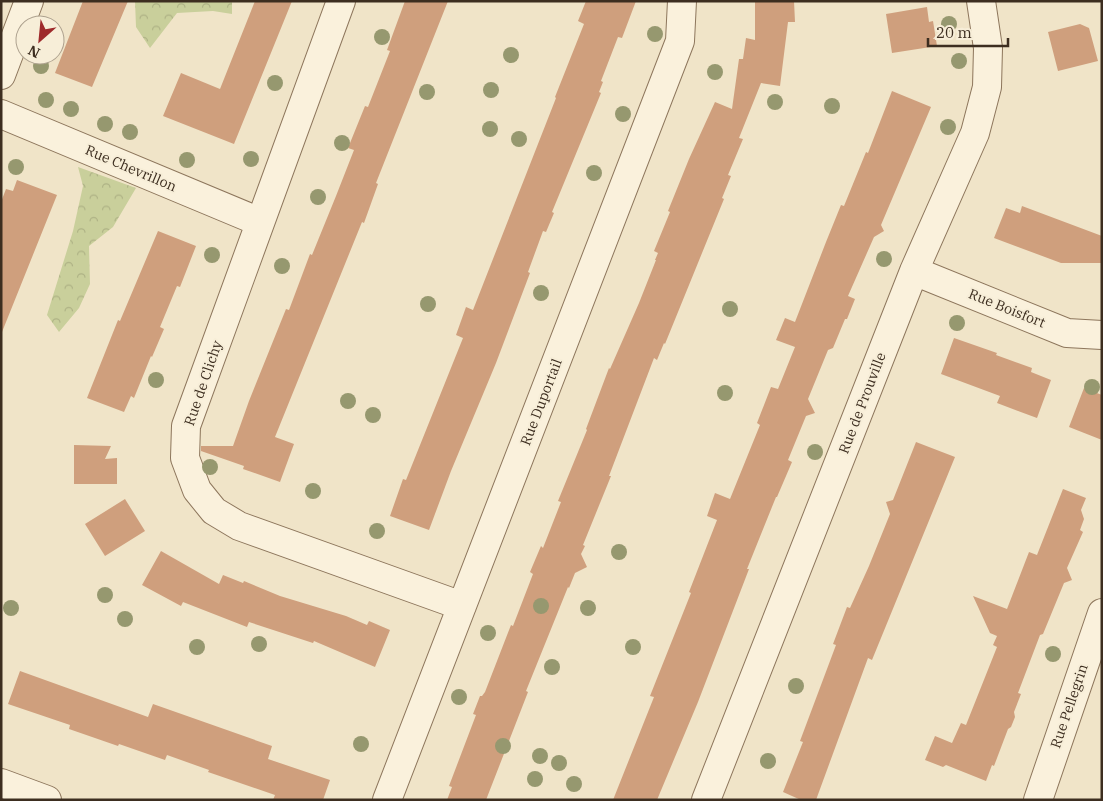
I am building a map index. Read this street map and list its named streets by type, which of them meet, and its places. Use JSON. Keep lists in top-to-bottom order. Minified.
{"streets":{"street":["Rue Chevrillon","Rue Boisfort","Rue de Clichy","Rue Duportail","Rue de Prouville","Rue Pellegrin"]},"crossings":[["Rue Chevrillon","Rue de Clichy"],["Rue Boisfort","Rue de Prouville"],["Rue de Clichy","Rue Duportail"]],"scale_bar":"20 m","north":"bottom left"}
